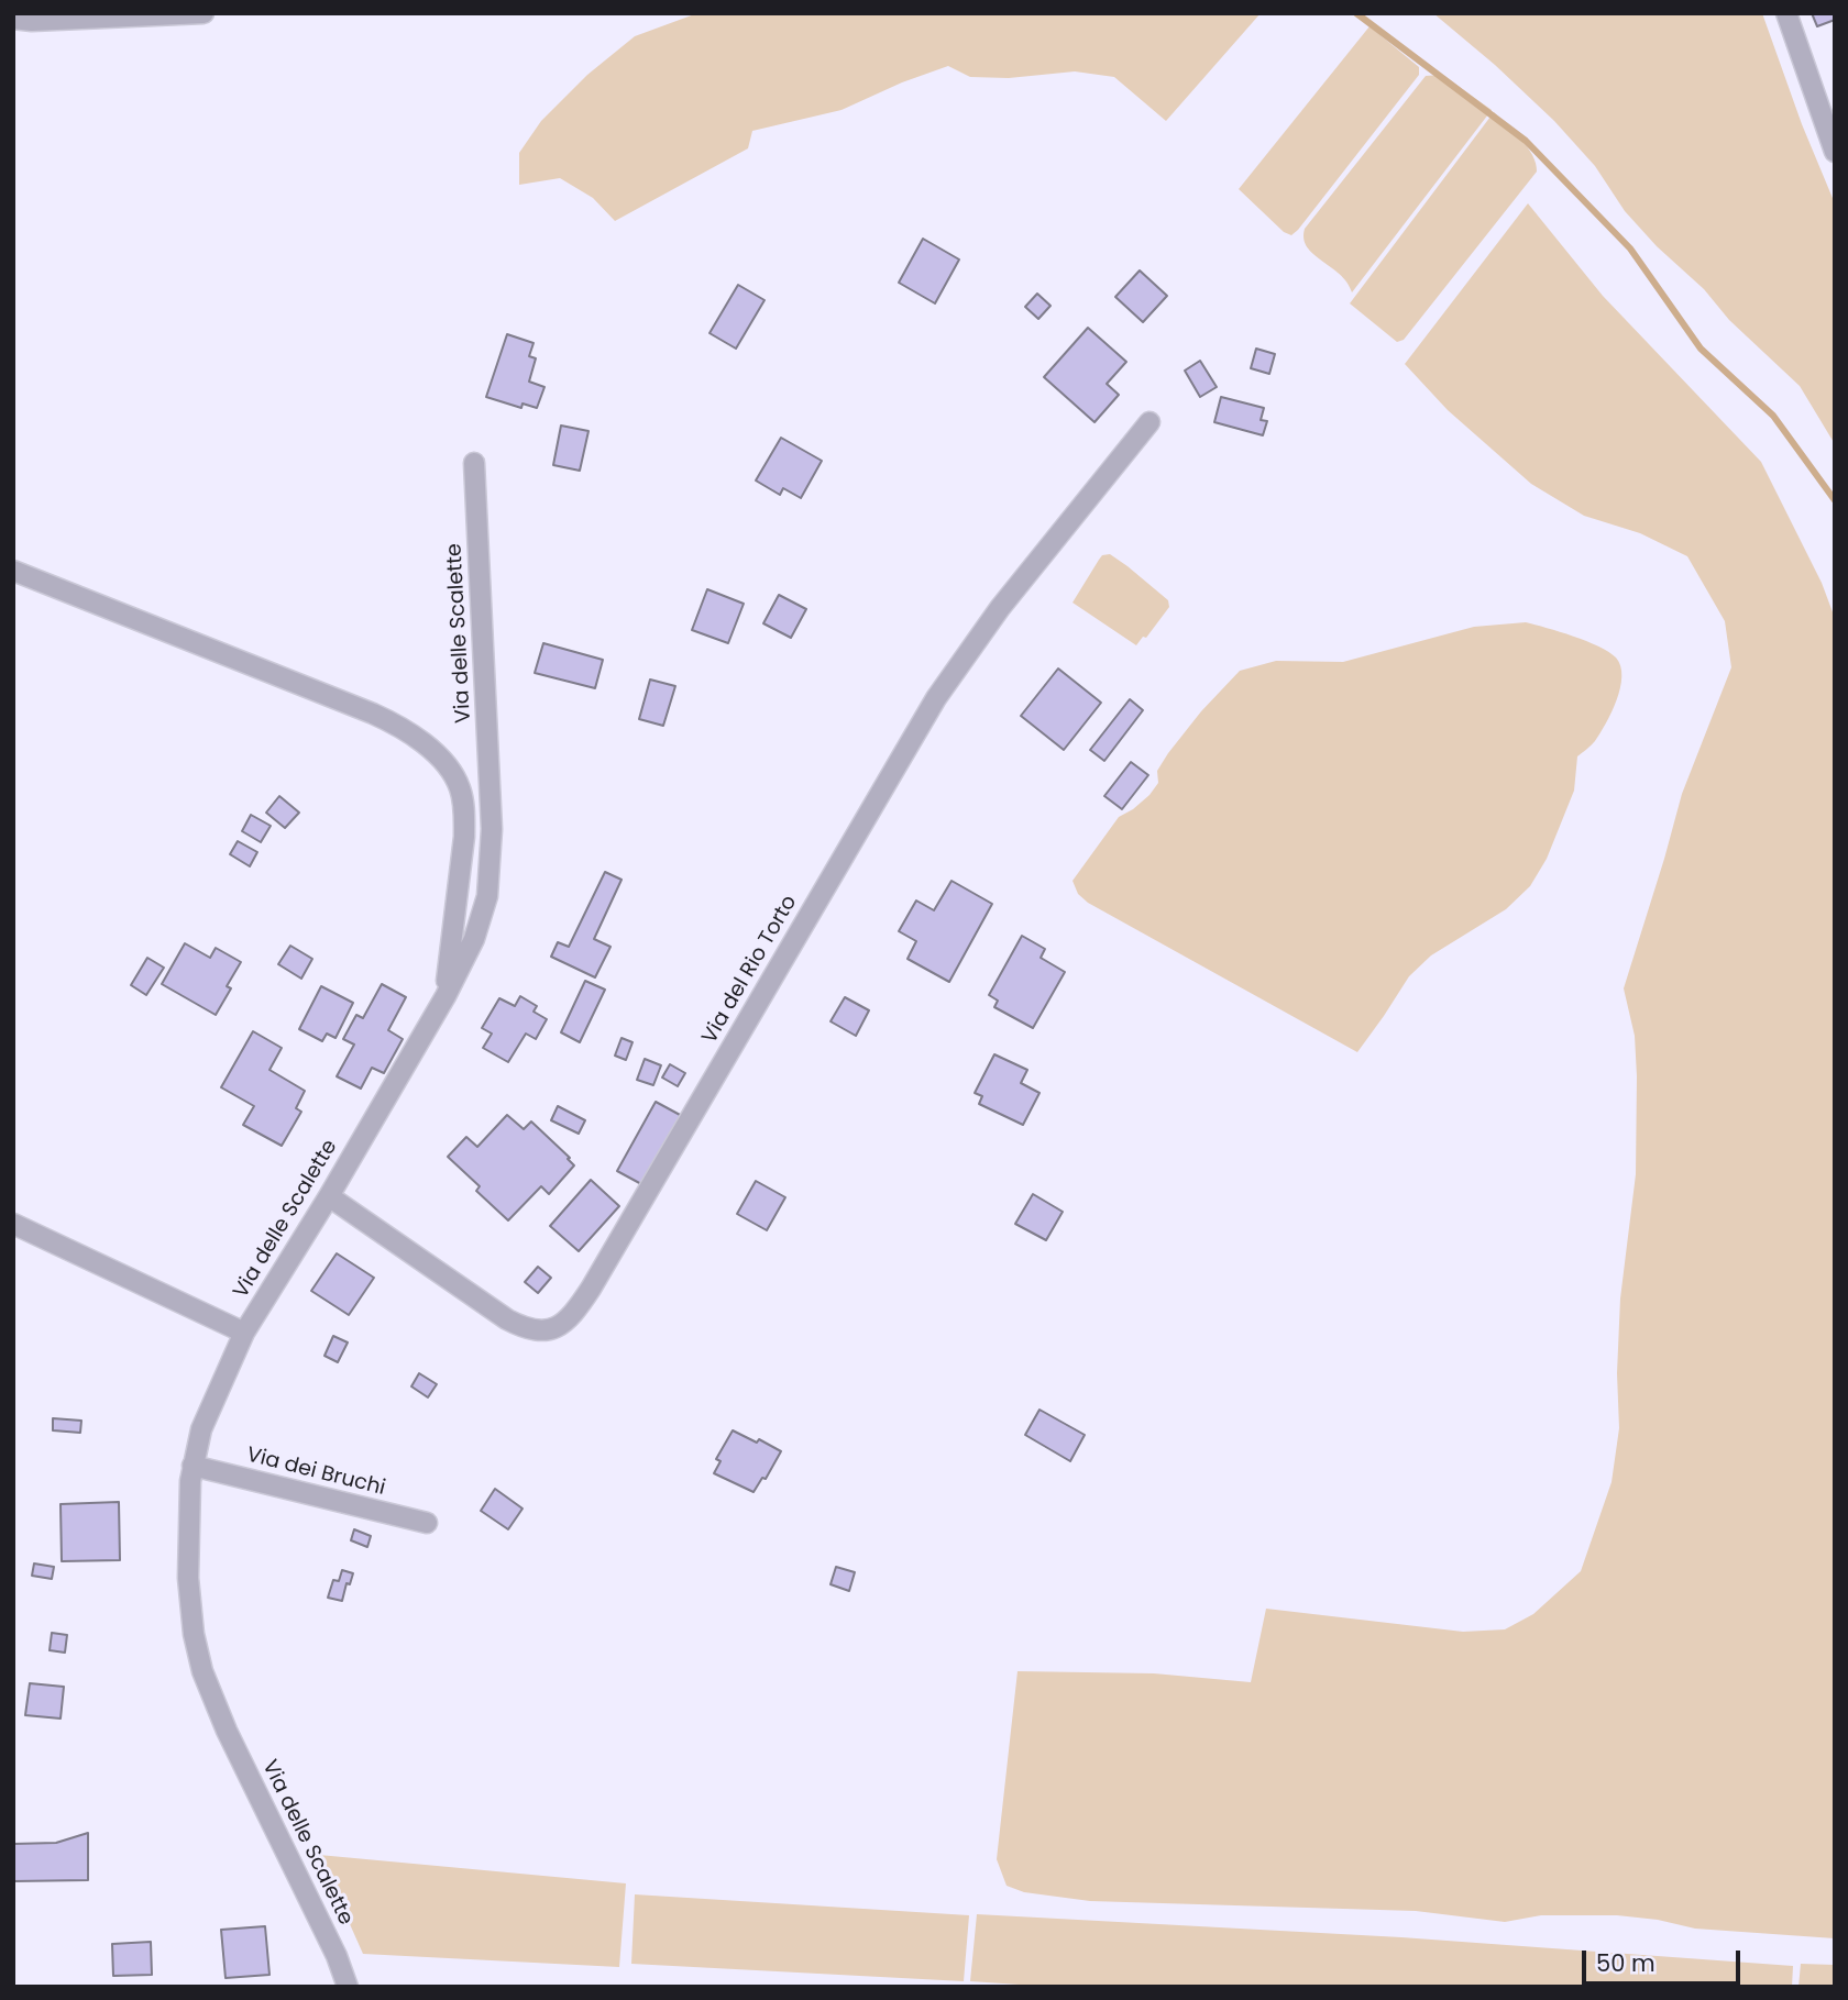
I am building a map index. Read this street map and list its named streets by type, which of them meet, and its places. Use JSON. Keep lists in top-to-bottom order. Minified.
{"streets":{"street":["Via delle Scalette","Via del Rio Torto","Via dei Bruchi"]},"crossings":[["Via delle Scalette","Via del Rio Torto"],["Via delle Scalette","Via dei Bruchi"]],"scale_bar":"50 m"}
